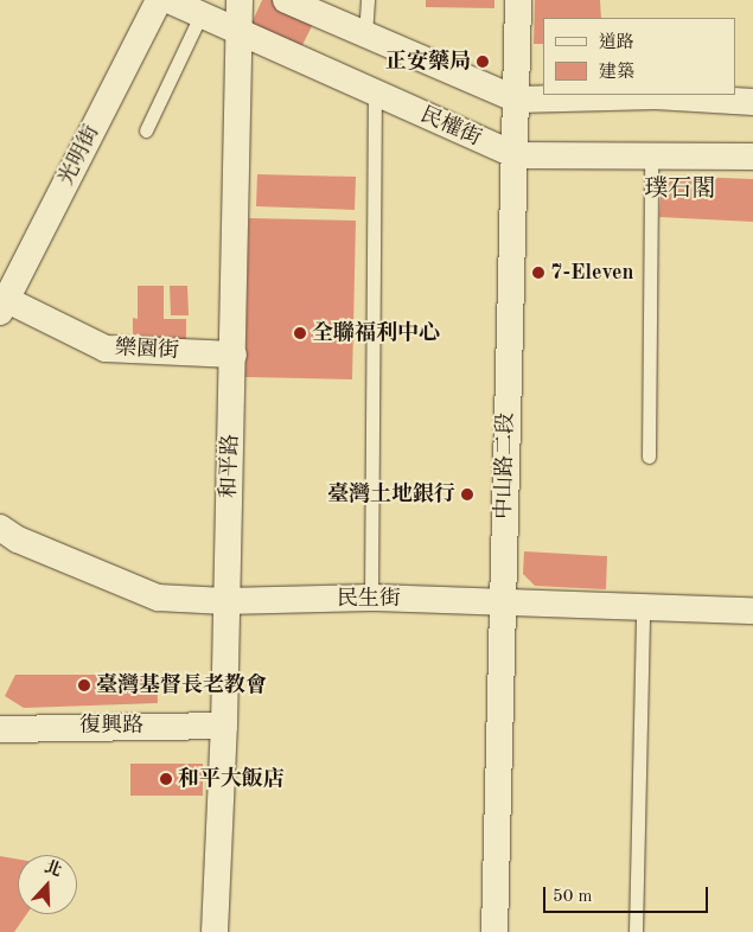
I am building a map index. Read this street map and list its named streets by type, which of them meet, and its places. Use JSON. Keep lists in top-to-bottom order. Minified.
{"streets":{"street":["民權街","光明街","樂園街","和平路","中山路二段","民生街","復興路"]},"crossings":[["民權街","和平路"],["民權街","中山路二段"],["光明街","樂園街"],["樂園街","和平路"],["和平路","民生街"],["和平路","復興路"],["中山路二段","民生街"]],"districts":["璞石閣"],"places":["正安藥局","7-Eleven","全聯福利中心","臺灣土地銀行","臺灣基督長老教會","和平大飯店"],"legend":["道路","建築"],"scale_bar":"50 m","north":"top"}
